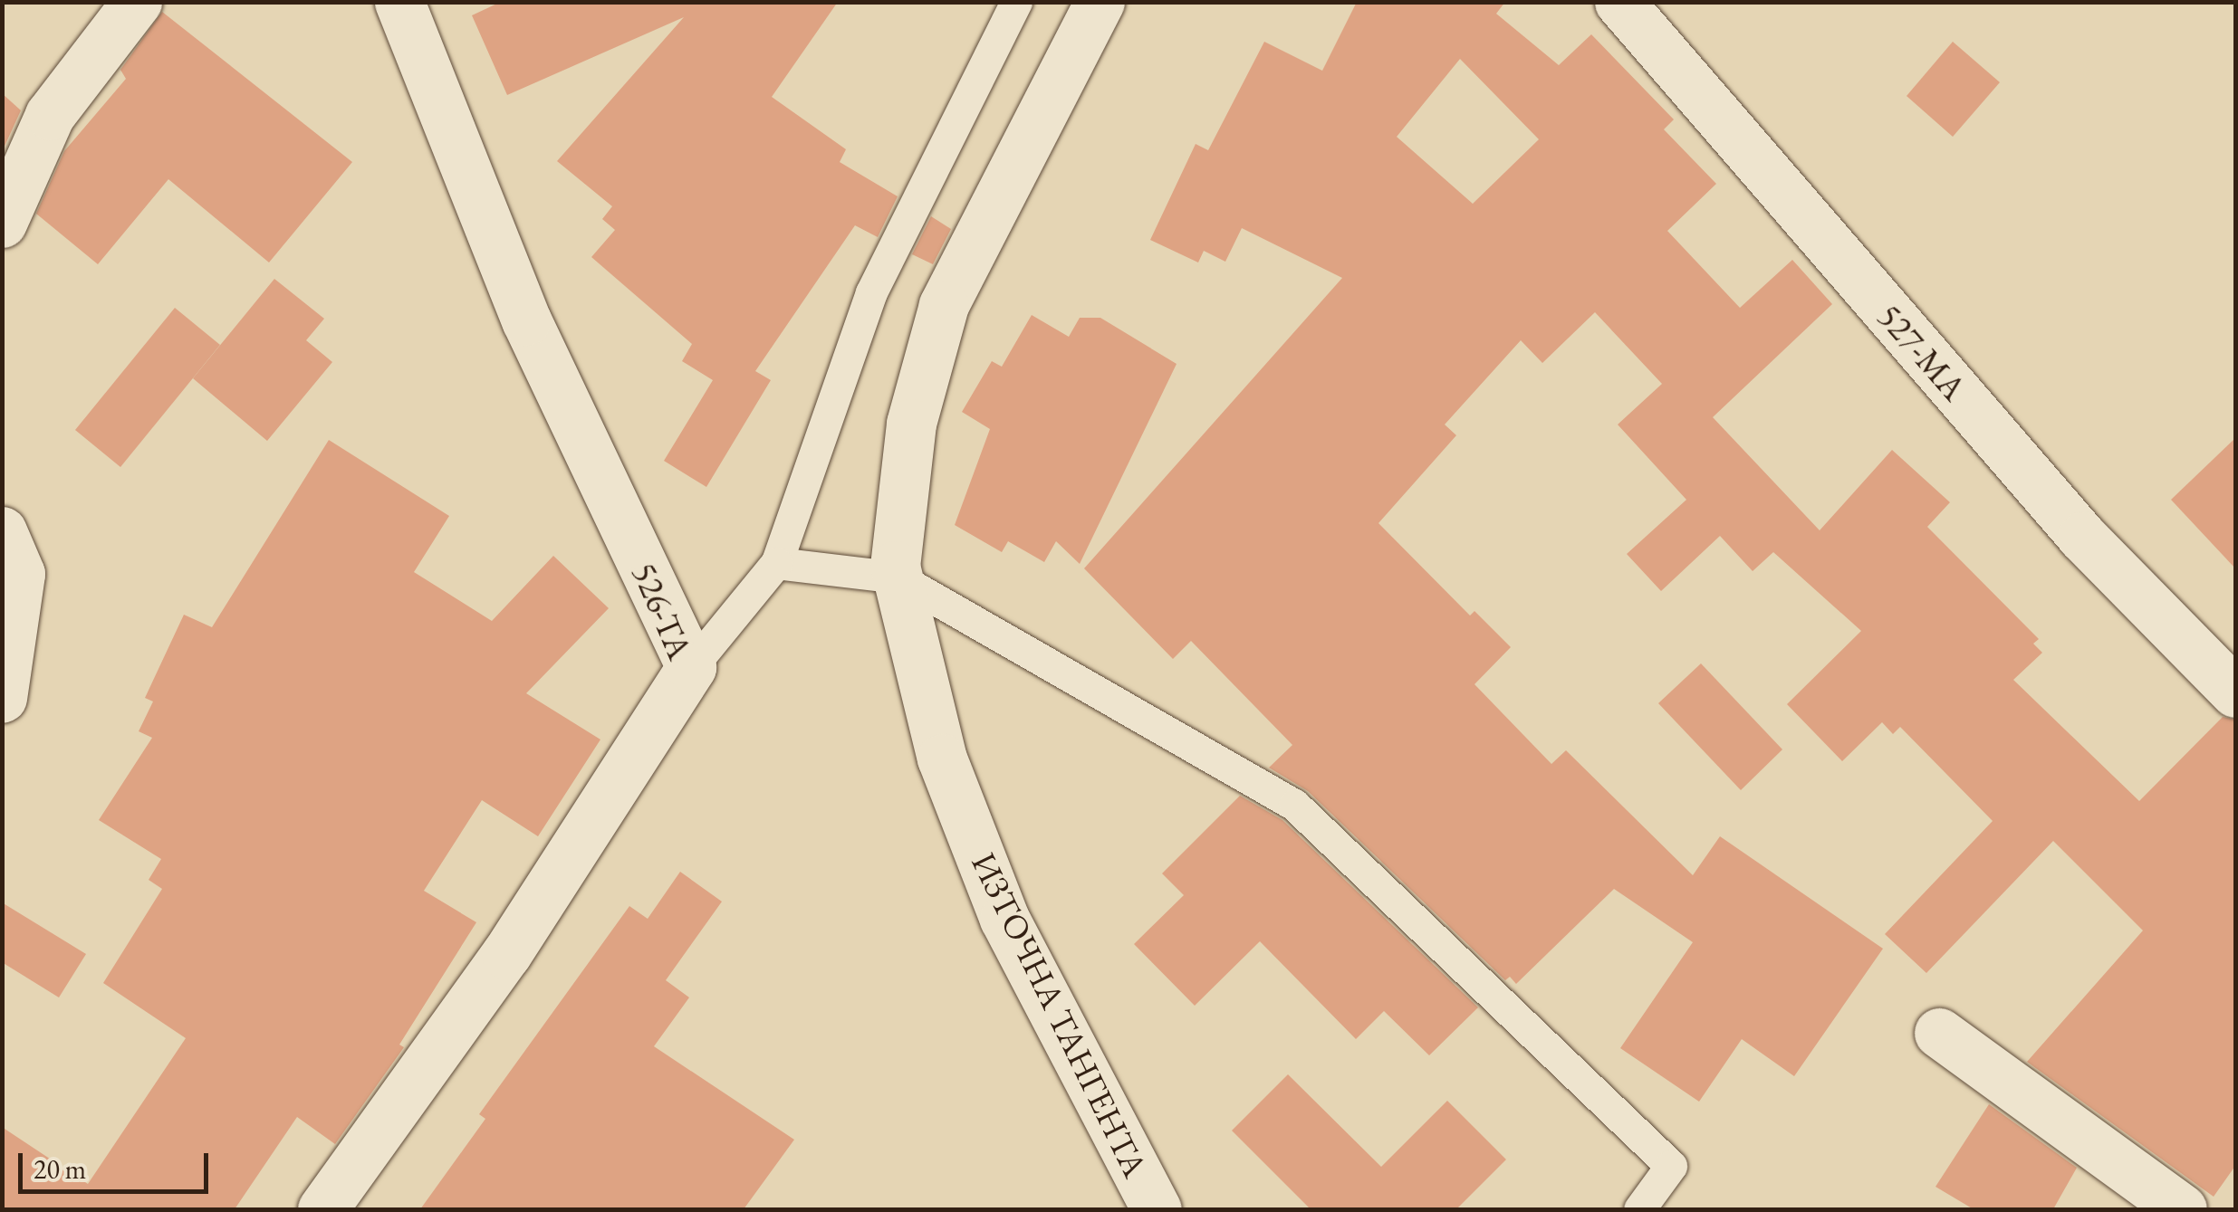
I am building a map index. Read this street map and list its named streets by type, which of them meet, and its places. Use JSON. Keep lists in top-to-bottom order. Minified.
{"streets":{"street":["527-МА","526-ТА","ИЗТОЧНА ТАНГЕНТА"]},"scale_bar":"20 m"}
